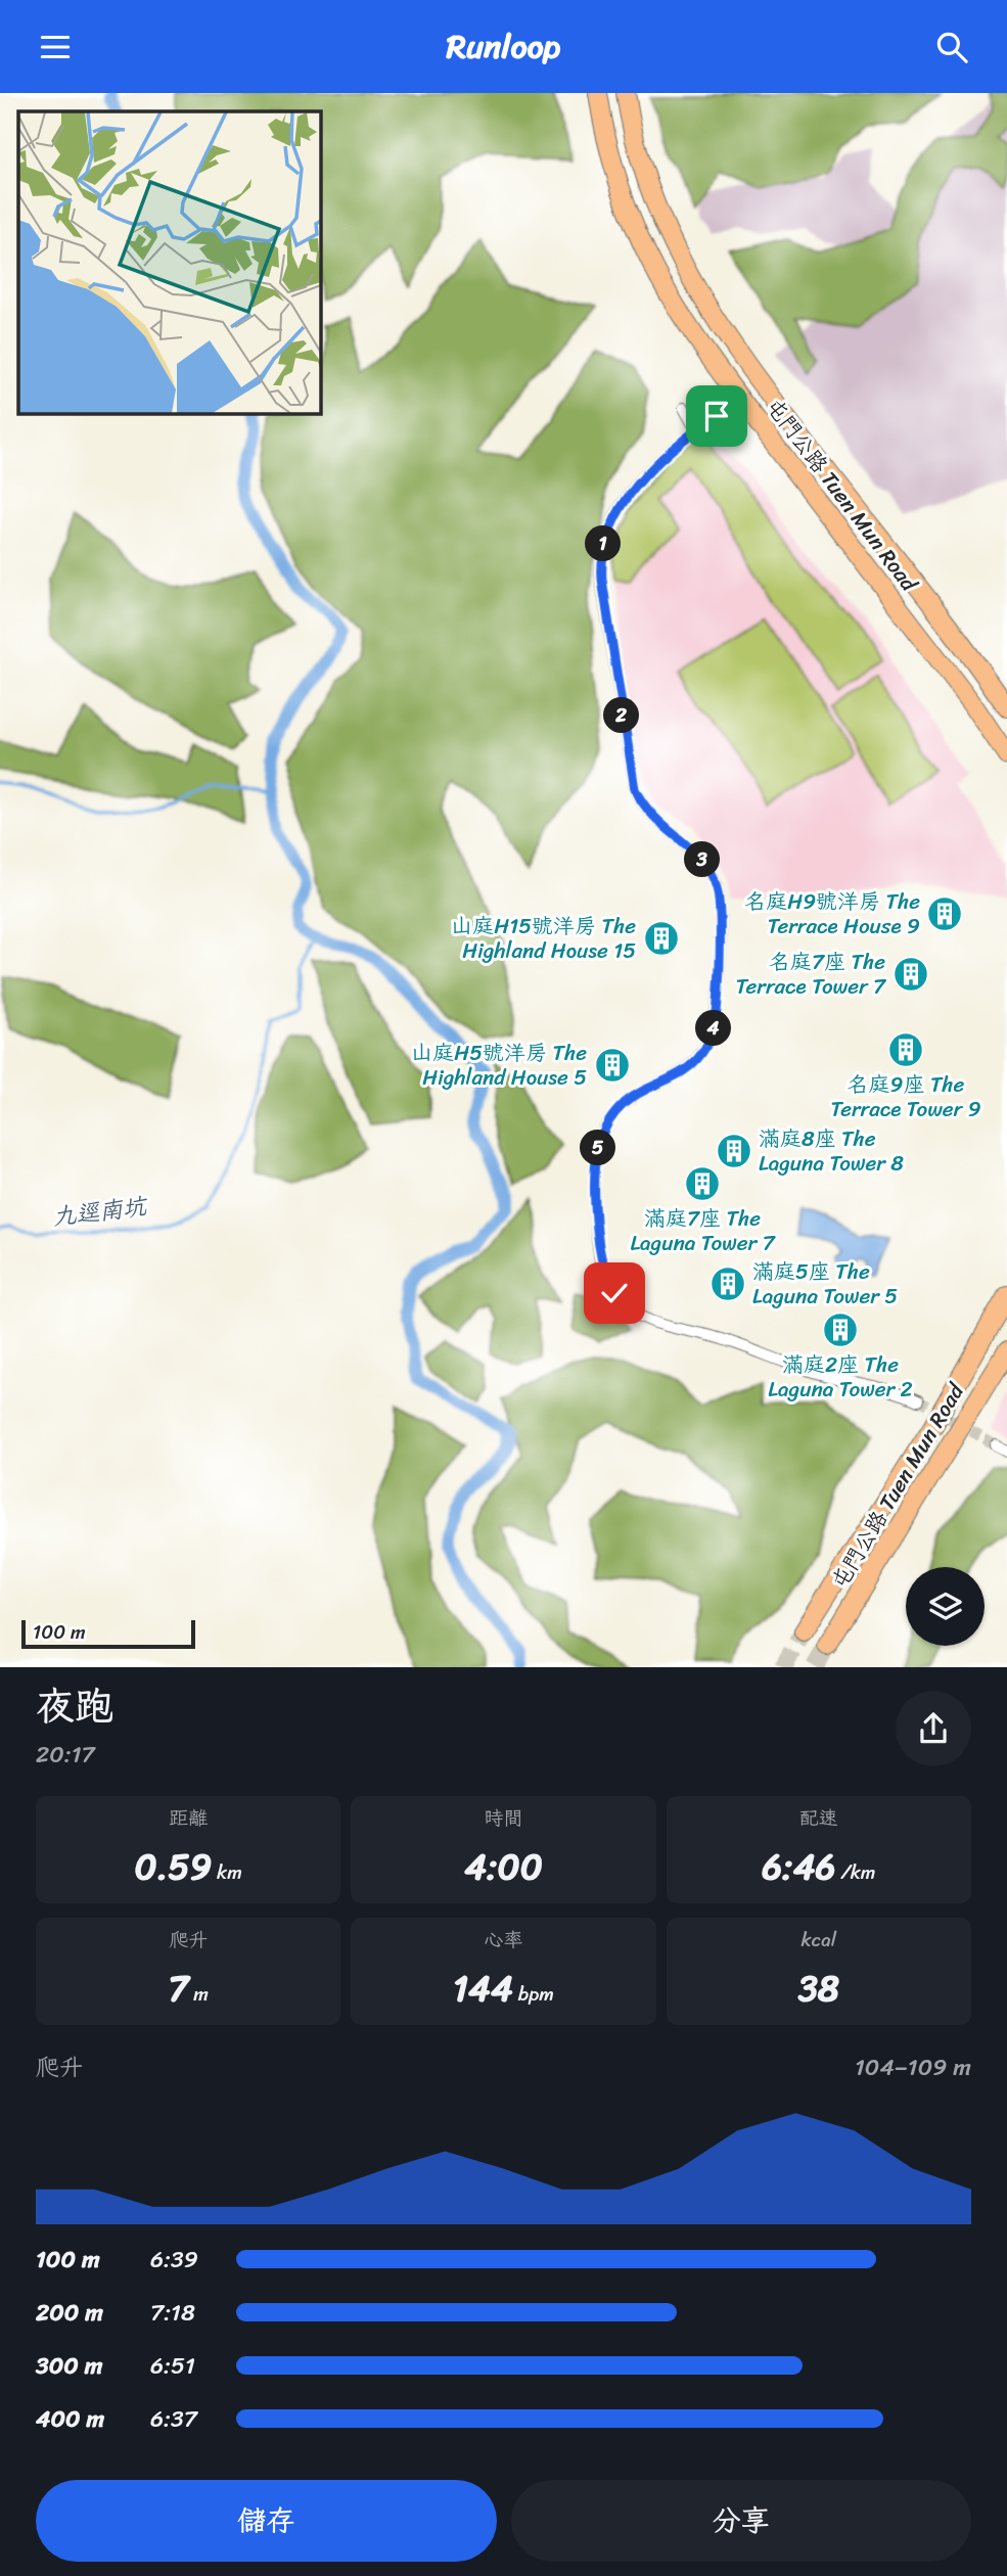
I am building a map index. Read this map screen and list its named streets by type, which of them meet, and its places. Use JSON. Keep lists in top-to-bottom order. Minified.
{"streets":{"highway":["屯門公路 Tuen Mun Road"]},"water":["九逕南坑"],"places":{"building":["名庭H9號洋房 The Terrace House 9","山庭H15號洋房 The Highland House 15","名庭7座 The Terrace Tower 7","名庭9座 The Terrace Tower 9","山庭H5號洋房 The Highland House 5","滿庭8座 The Laguna Tower 8","滿庭7座 The Laguna Tower 7","滿庭5座 The Laguna Tower 5","滿庭2座 The Laguna Tower 2"]},"scale_bar":"100 m","page":{"header":"Runloop","pins":["1","2","3","4","5"],"scale":"100 m","heading":["夜跑","20:17"],"stats":[["距離","0.59 km"],["時間","4:00"],["配速","6:46 /km"],["爬升","7 m"],["心率","144 bpm"],["kcal","38"]],"chart":["爬升","104–109 m"],"list":[{"name":"100 m","note":"6:39"},{"name":"200 m","note":"7:18"},{"name":"300 m","note":"6:51"},{"name":"400 m","note":"6:37"}],"buttons":["儲存","分享"]}}
